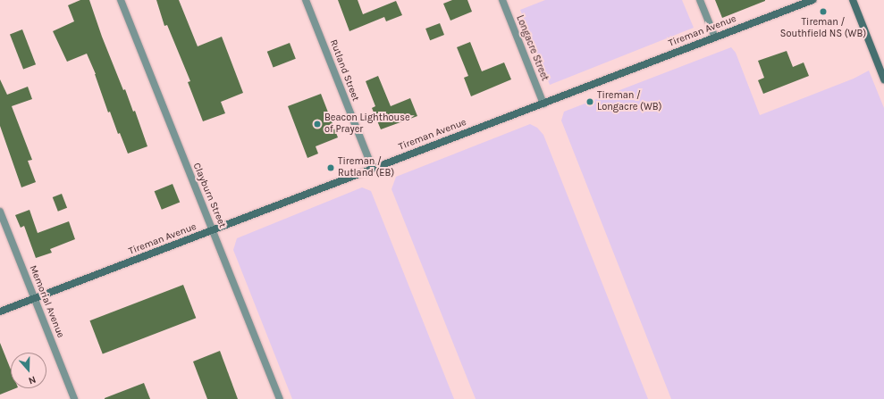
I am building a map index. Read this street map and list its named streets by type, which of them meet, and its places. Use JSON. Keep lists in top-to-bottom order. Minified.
{"streets":{"street":["Tireman Avenue","Longacre Street","Rutland Street","Clayburn Street","Memorial Avenue"]},"crossings":[["Tireman Avenue","Longacre Street"],["Tireman Avenue","Rutland Street"],["Tireman Avenue","Clayburn Street"],["Tireman Avenue","Memorial Avenue"]],"places":["Tireman / Southfield NS (WB)","Tireman / Longacre (WB)","Beacon Lighthouse of Prayer","Tireman / Rutland (EB)"],"north":"bottom"}
